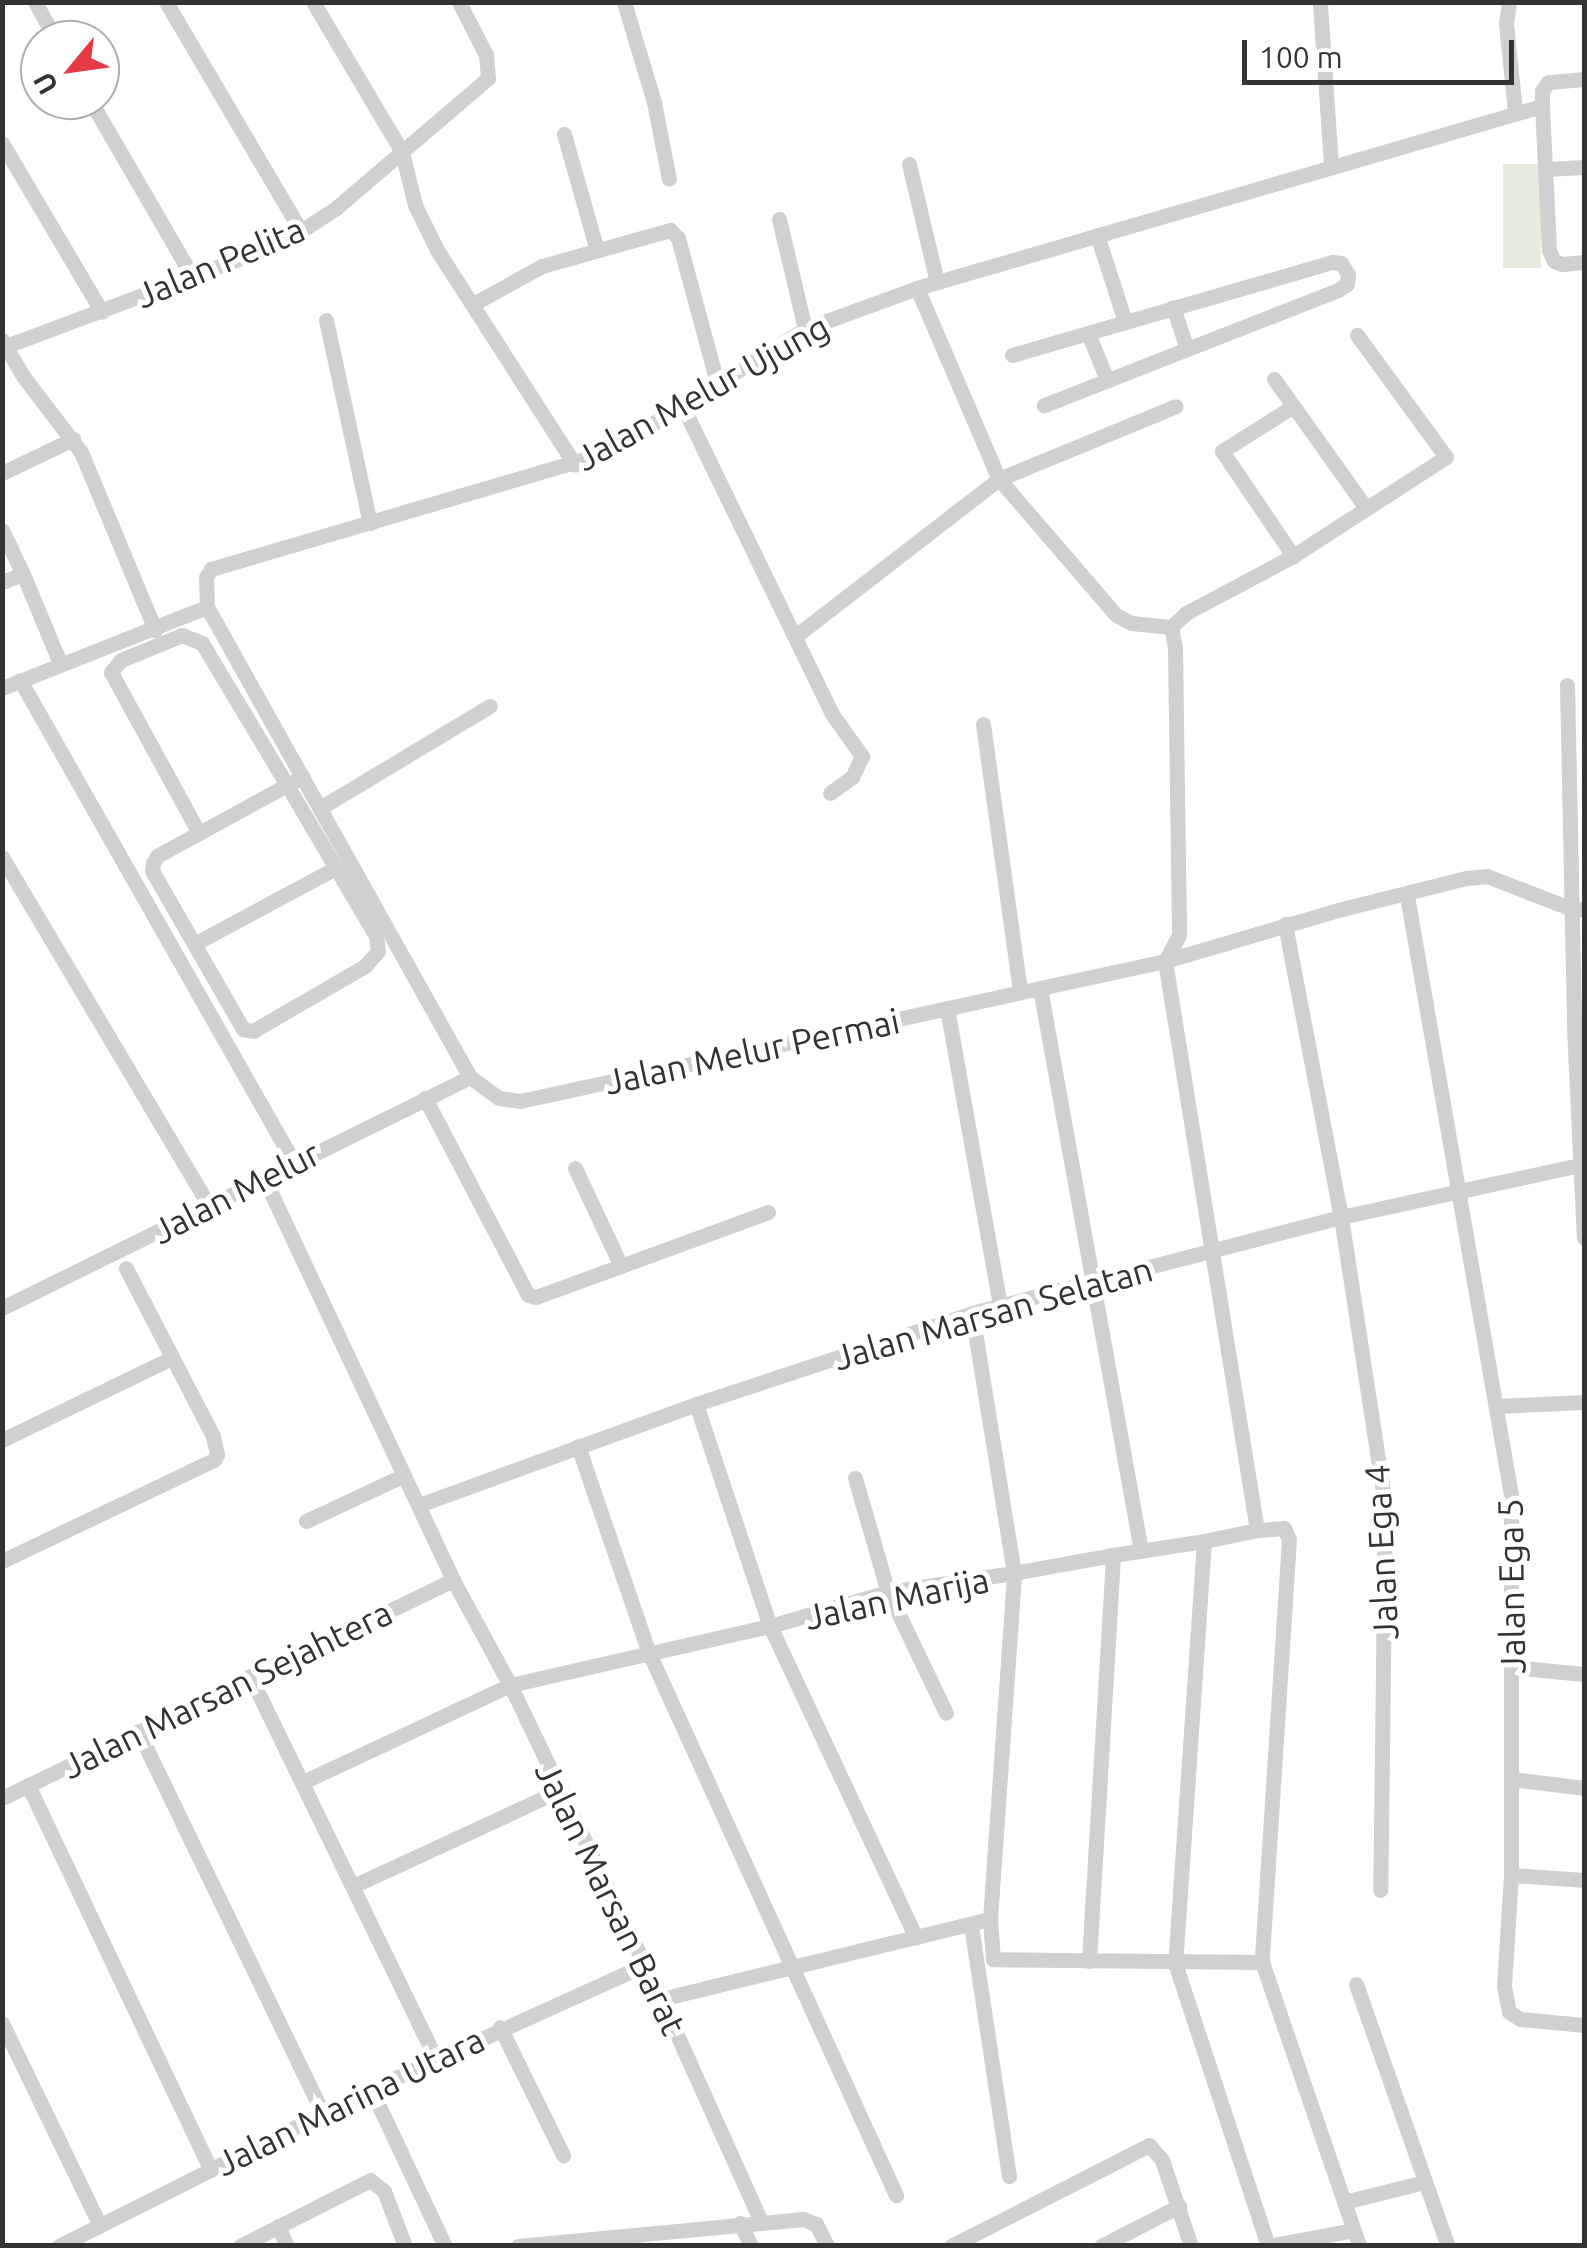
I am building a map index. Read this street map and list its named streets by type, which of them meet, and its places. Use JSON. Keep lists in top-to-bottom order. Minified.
{"streets":{"street":["Jalan Pelita","Jalan Melur Ujung","Jalan Melur Permai","Jalan Melur","Jalan Marsan Selatan","Jalan Ega 4","Jalan Ega 5","Jalan Marija","Jalan Marsan Sejahtera","Jalan Marsan Barat","Jalan Marina Utara"]},"crossings":[["Jalan Melur Permai","Jalan Melur"],["Jalan Melur Permai","Jalan Ega 4"],["Jalan Melur Permai","Jalan Ega 5"],["Jalan Melur","Jalan Marsan Barat"],["Jalan Marsan Selatan","Jalan Ega 4"],["Jalan Marsan Selatan","Jalan Ega 5"],["Jalan Marsan Selatan","Jalan Marsan Barat"],["Jalan Marija","Jalan Marsan Barat"],["Jalan Marsan Sejahtera","Jalan Marsan Barat"],["Jalan Marsan Barat","Jalan Marina Utara"]],"scale_bar":"100 m","north":"bottom left"}
